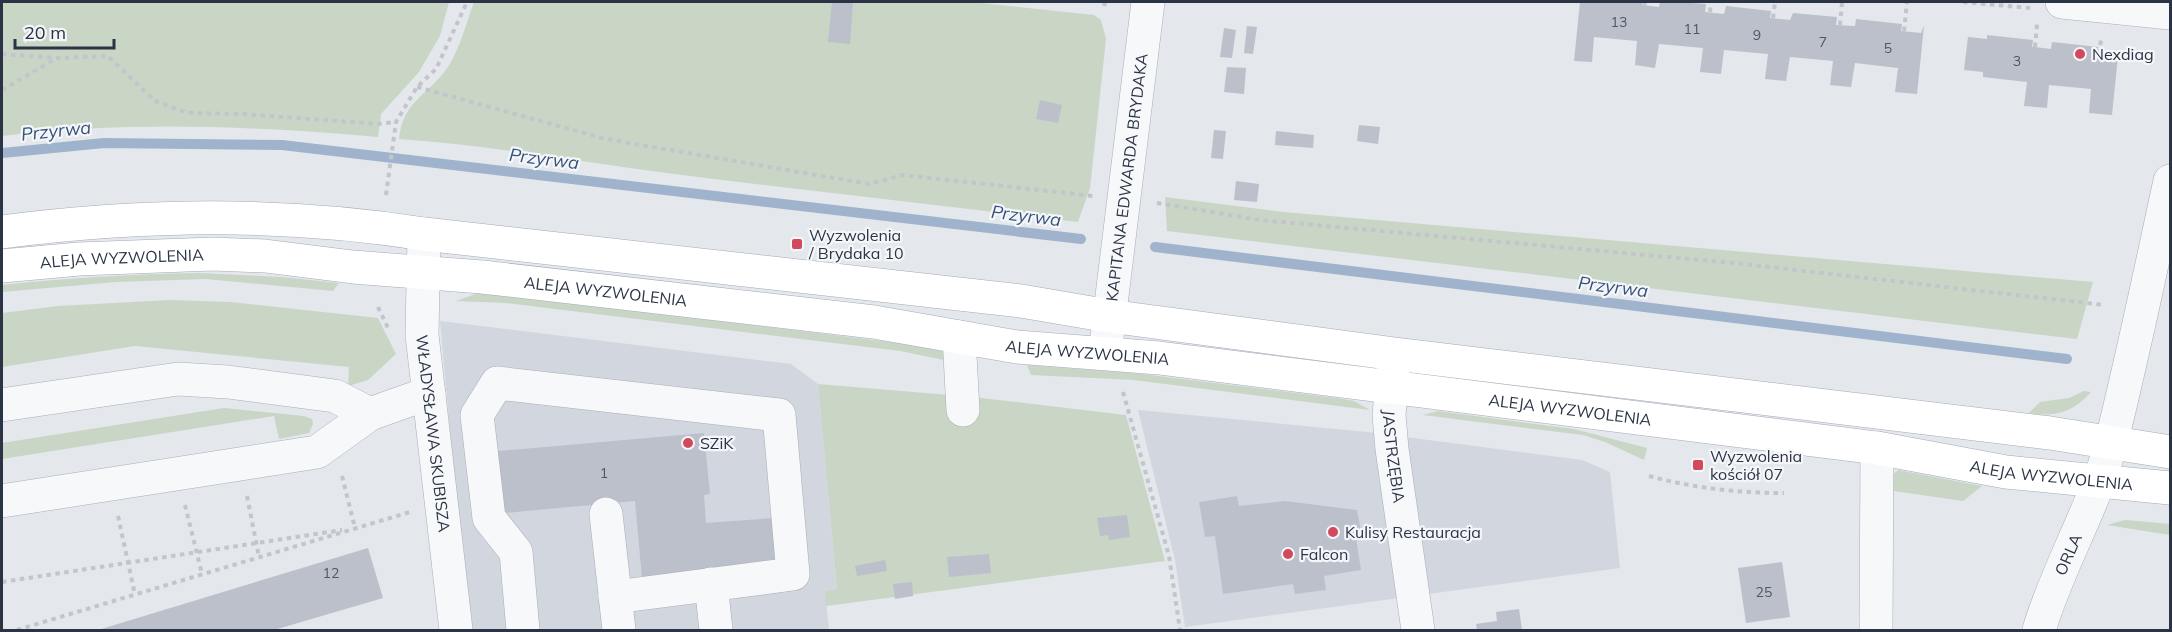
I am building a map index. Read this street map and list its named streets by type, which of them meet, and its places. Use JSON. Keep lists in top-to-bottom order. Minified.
{"streets":{"main road":["ALEJA WYZWOLENIA"],"street":["KAPITANA EDWARDA BRYDAKA","WŁADYSŁAWA SKUBISZA","JASTRZĘBIA","ORLA"]},"crossings":[["KAPITANA EDWARDA BRYDAKA","ALEJA WYZWOLENIA"],["ALEJA WYZWOLENIA","WŁADYSŁAWA SKUBISZA"],["ALEJA WYZWOLENIA","JASTRZĘBIA"],["ALEJA WYZWOLENIA","ORLA"]],"water":["Przyrwa"],"places":{"other":["Nexdiag","SZiK","Kulisy Restauracja","Falcon"],"transit":["Wyzwolenia / Brydaka 10","Wyzwolenia kościół 07"]},"house_numbers":["13","11","9","7","5","3","1","12","25"],"scale_bar":"20 m"}
